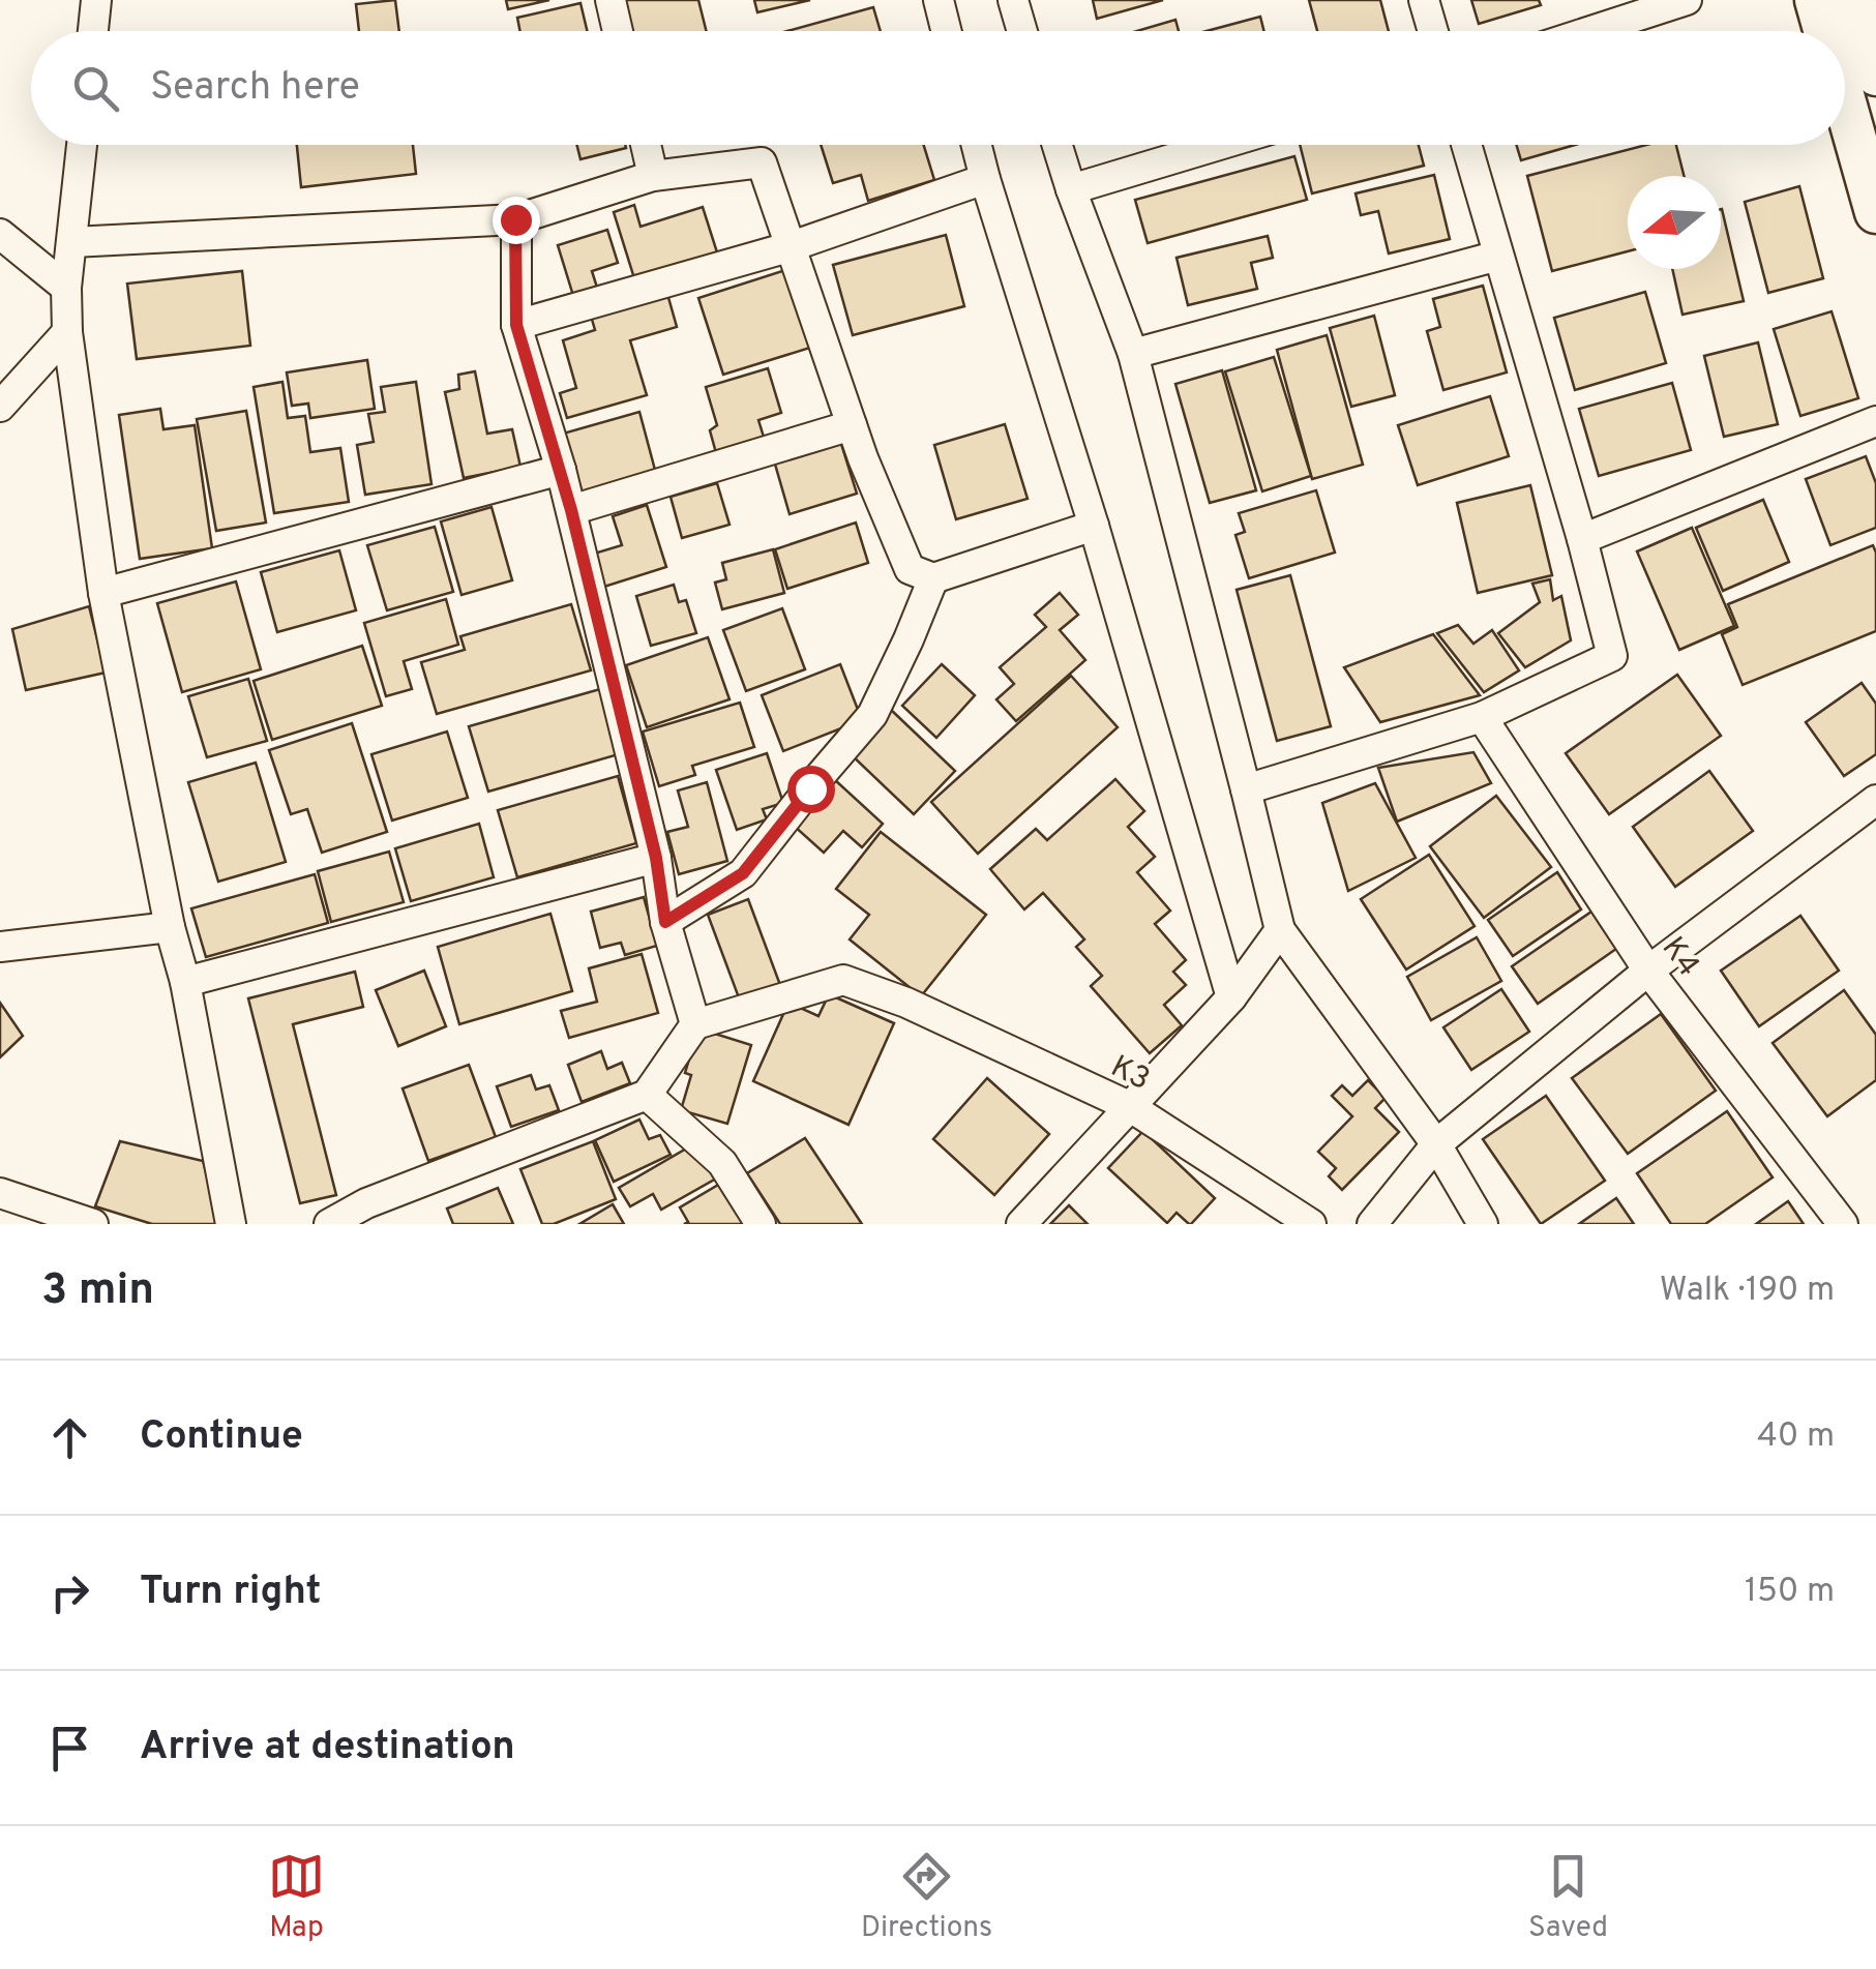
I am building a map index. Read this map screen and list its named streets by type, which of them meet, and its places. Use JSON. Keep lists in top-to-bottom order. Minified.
{"streets":{"street":["K4","K3"]},"north":"left","page":{"search":"Search here","heading":["3 min","Walk · 190 m"],"list":[["Continue","40 m"],["Turn right","150 m"],"Arrive at destination"],"nav":["Map","Directions","Saved"]}}
